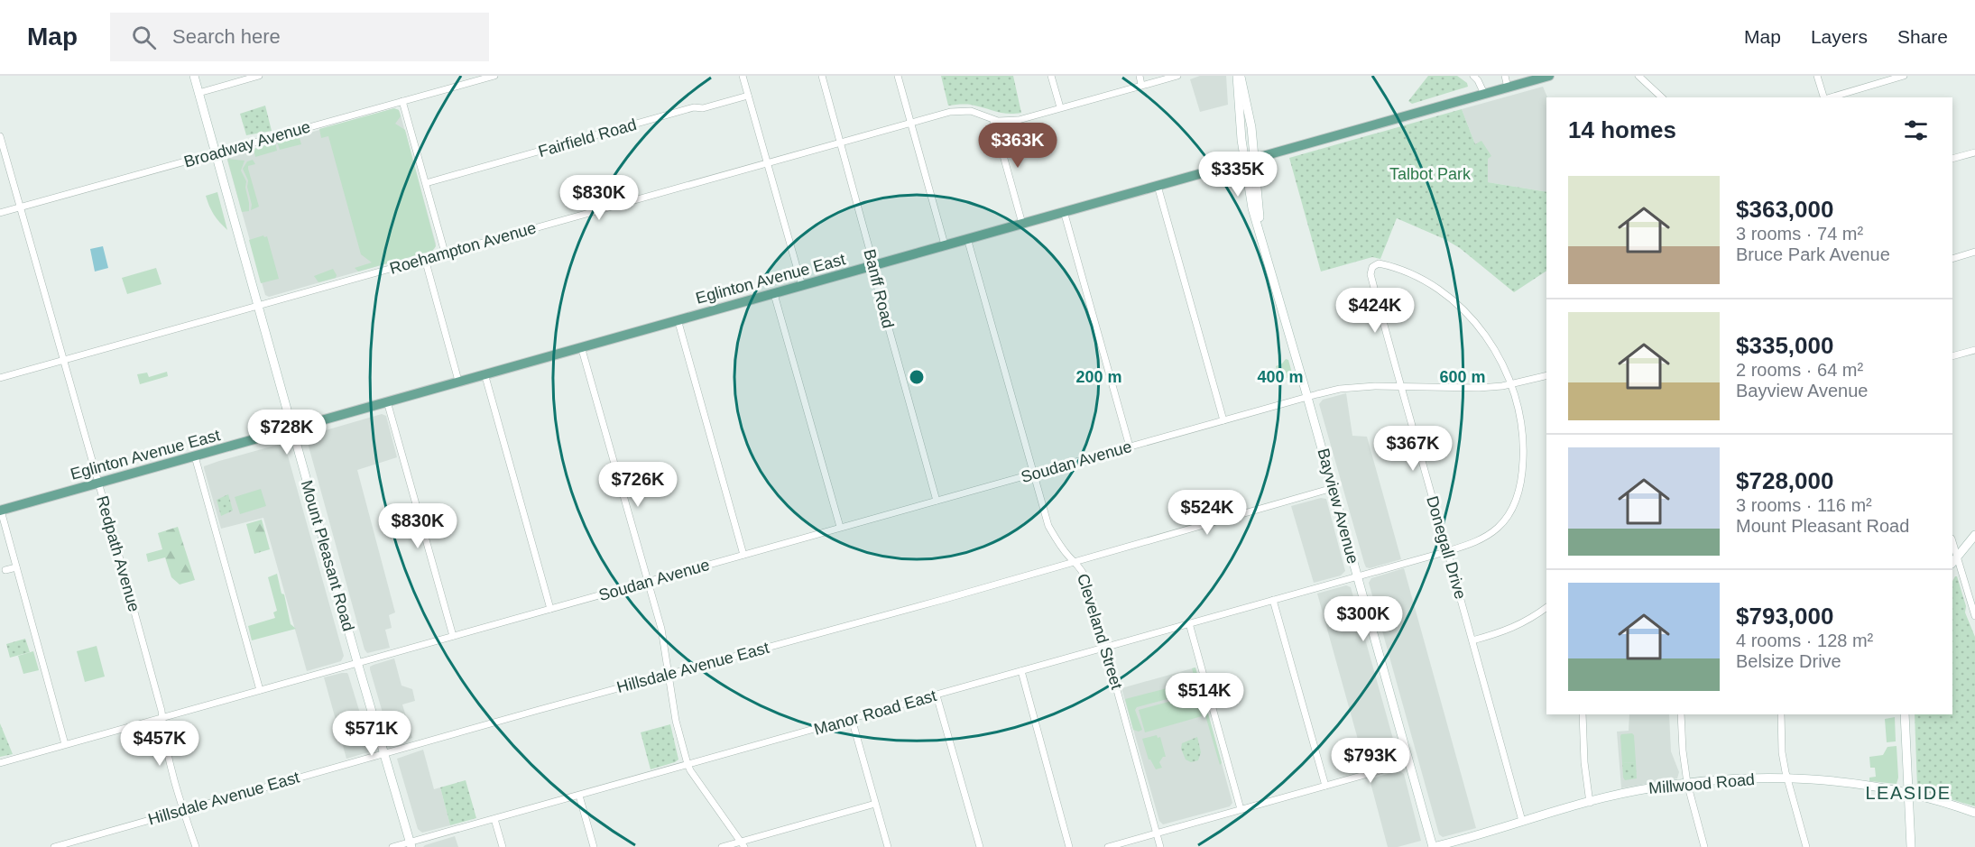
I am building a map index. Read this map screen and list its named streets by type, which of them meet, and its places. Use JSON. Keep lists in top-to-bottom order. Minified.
{"streets":{"main road":["Eglinton Avenue East","Bayview Avenue","Mount Pleasant Road","Millwood Road"],"street":["Fairfield Road","Broadway Avenue","Roehampton Avenue","Banff Road","Soudan Avenue","Donegall Drive","Redpath Avenue","Cleveland Street","Hillsdale Avenue East","Manor Road East"]},"crossings":[["Broadway Avenue","Redpath Avenue"],["Broadway Avenue","Mount Pleasant Road"],["Roehampton Avenue","Banff Road"],["Roehampton Avenue","Redpath Avenue"],["Roehampton Avenue","Mount Pleasant Road"],["Eglinton Avenue East","Banff Road"],["Eglinton Avenue East","Bayview Avenue"],["Eglinton Avenue East","Redpath Avenue"],["Eglinton Avenue East","Mount Pleasant Road"],["Eglinton Avenue East","Cleveland Street"],["Banff Road","Soudan Avenue"],["Soudan Avenue","Bayview Avenue"],["Soudan Avenue","Donegall Drive"],["Soudan Avenue","Redpath Avenue"],["Soudan Avenue","Mount Pleasant Road"],["Soudan Avenue","Cleveland Street"],["Soudan Avenue","Manor Road East"],["Bayview Avenue","Hillsdale Avenue East"],["Bayview Avenue","Manor Road East"],["Bayview Avenue","Millwood Road"],["Donegall Drive","Manor Road East"],["Donegall Drive","Millwood Road"],["Redpath Avenue","Hillsdale Avenue East"],["Mount Pleasant Road","Hillsdale Avenue East"],["Mount Pleasant Road","Manor Road East"],["Cleveland Street","Hillsdale Avenue East"],["Cleveland Street","Manor Road East"]],"districts":["LEASIDE"],"parks":["Talbot Park"],"page":{"header":"Map","search":"Search here","nav":["Map","Layers","Share"],"heading":"14 homes","price":["$363K","$335K","$830K","$424K","$728K","$367K","$726K","$524K","$830K","$300K","$514K","$571K","$457K","$793K"],"list":[{"name":"$363,000","note":"3 rooms · 74 m² · Bruce Park Avenue"},{"name":"$335,000","note":"2 rooms · 64 m² · Bayview Avenue"},{"name":"$728,000","note":"3 rooms · 116 m² · Mount Pleasant Road"},{"name":"$793,000","note":"4 rooms · 128 m² · Belsize Drive"}]},"rings":["200 m","400 m","600 m"]}
